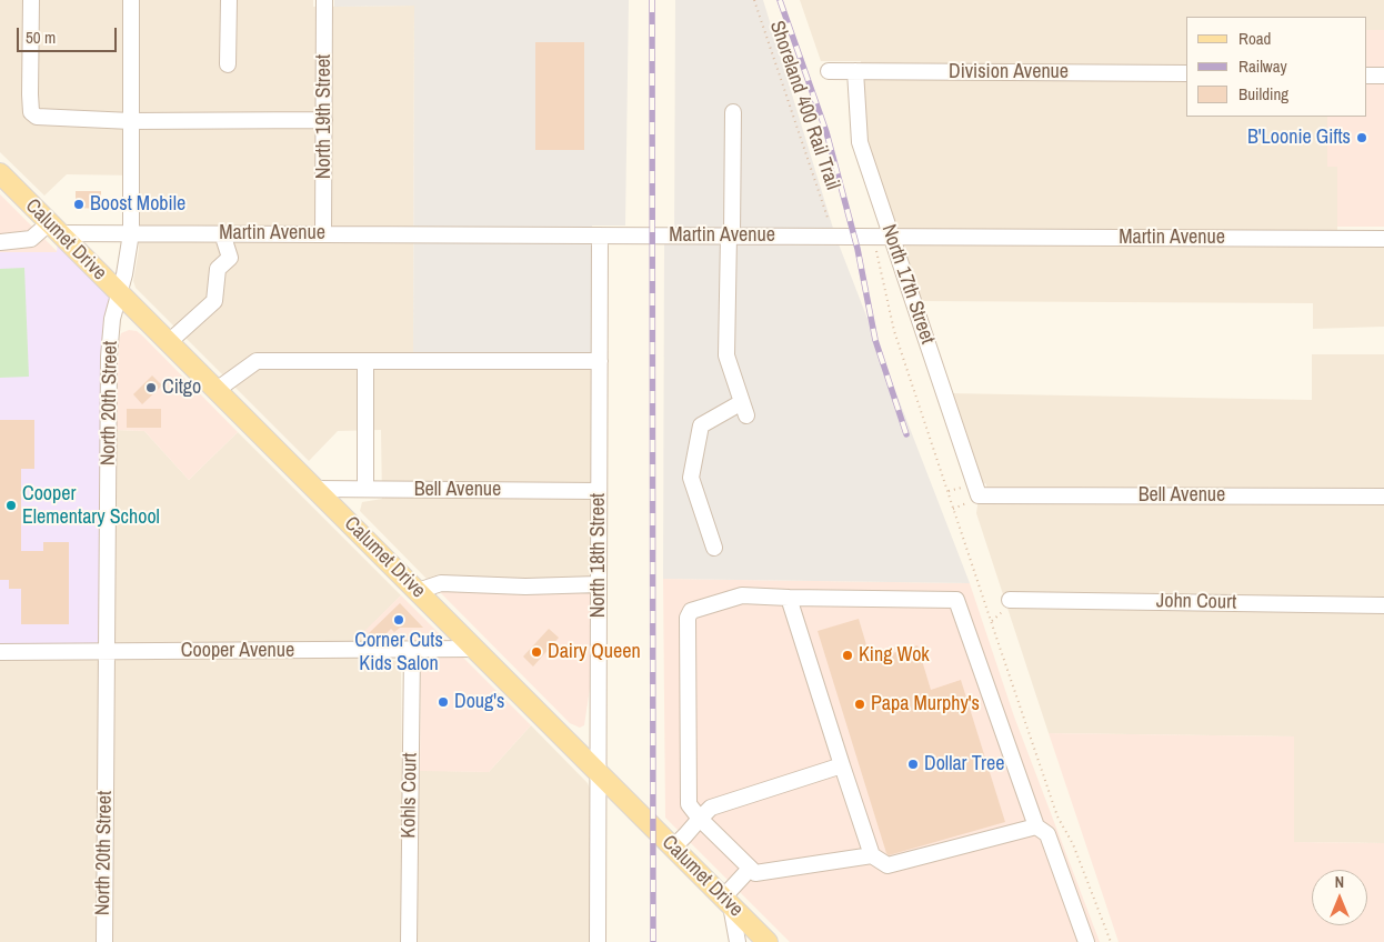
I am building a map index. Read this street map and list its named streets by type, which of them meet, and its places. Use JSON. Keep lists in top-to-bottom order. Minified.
{"streets":{"main road":["Calumet Drive"],"street":["Division Avenue","North 19th Street","Martin Avenue","North 17th Street","North 20th Street","Bell Avenue","North 18th Street","John Court","Cooper Avenue","Kohls Court"],"path":["Shoreland 400 Rail Trail"]},"crossings":[["Division Avenue","North 17th Street"],["North 19th Street","Martin Avenue"],["Martin Avenue","Calumet Drive"],["Martin Avenue","North 17th Street"],["Martin Avenue","North 20th Street"],["Martin Avenue","North 18th Street"],["Calumet Drive","North 20th Street"],["Calumet Drive","Bell Avenue"],["Calumet Drive","North 18th Street"],["Calumet Drive","Cooper Avenue"],["North 17th Street","Bell Avenue"],["North 20th Street","Cooper Avenue"],["Bell Avenue","North 18th Street"],["Cooper Avenue","Kohls Court"]],"places":["B'Loonie Gifts","Boost Mobile","Citgo","Cooper Elementary School","Corner Cuts Kids Salon","Dairy Queen","King Wok","Doug's","Papa Murphy's","Dollar Tree"],"legend":["Road","Railway","Building"],"scale_bar":"50 m","north":"top"}
